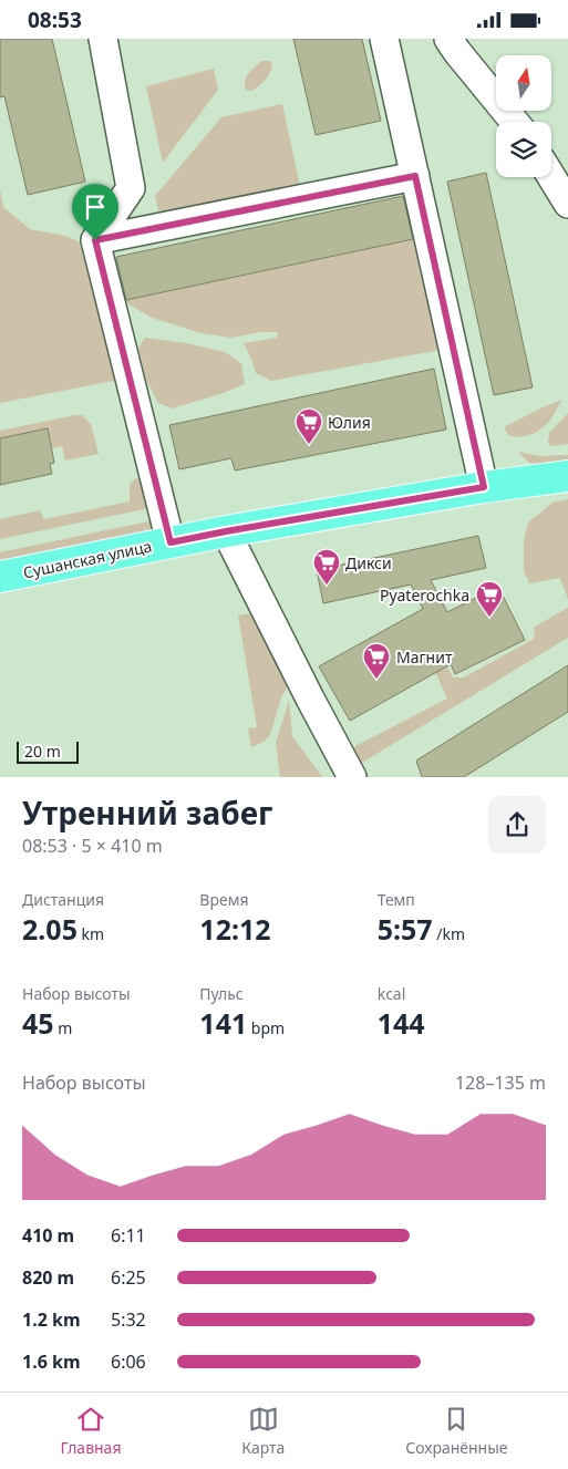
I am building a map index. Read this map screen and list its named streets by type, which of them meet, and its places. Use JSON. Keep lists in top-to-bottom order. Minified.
{"streets":{"main road":["Сушанская улица"]},"places":{"supermarket":["Юлия","Дикси","Pyaterochka","Магнит"]},"scale_bar":"20 m","north":"top","page":{"status":"08:53","scale":"20 m","heading":["Утренний забег","08:53 · 5 × 410 m"],"stats":[["Дистанция","2.05 km"],["Время","12:12"],["Темп","5:57 /km"],["Набор высоты","45 m"],["Пульс","141 bpm"],["kcal","144"]],"chart":["Набор высоты","128–135 m"],"list":[{"name":"410 m","note":"6:11"},{"name":"820 m","note":"6:25"},{"name":"1.2 km","note":"5:32"},{"name":"1.6 km","note":"6:06"}],"tabs":["Главная","Карта","Сохранённые"]}}
